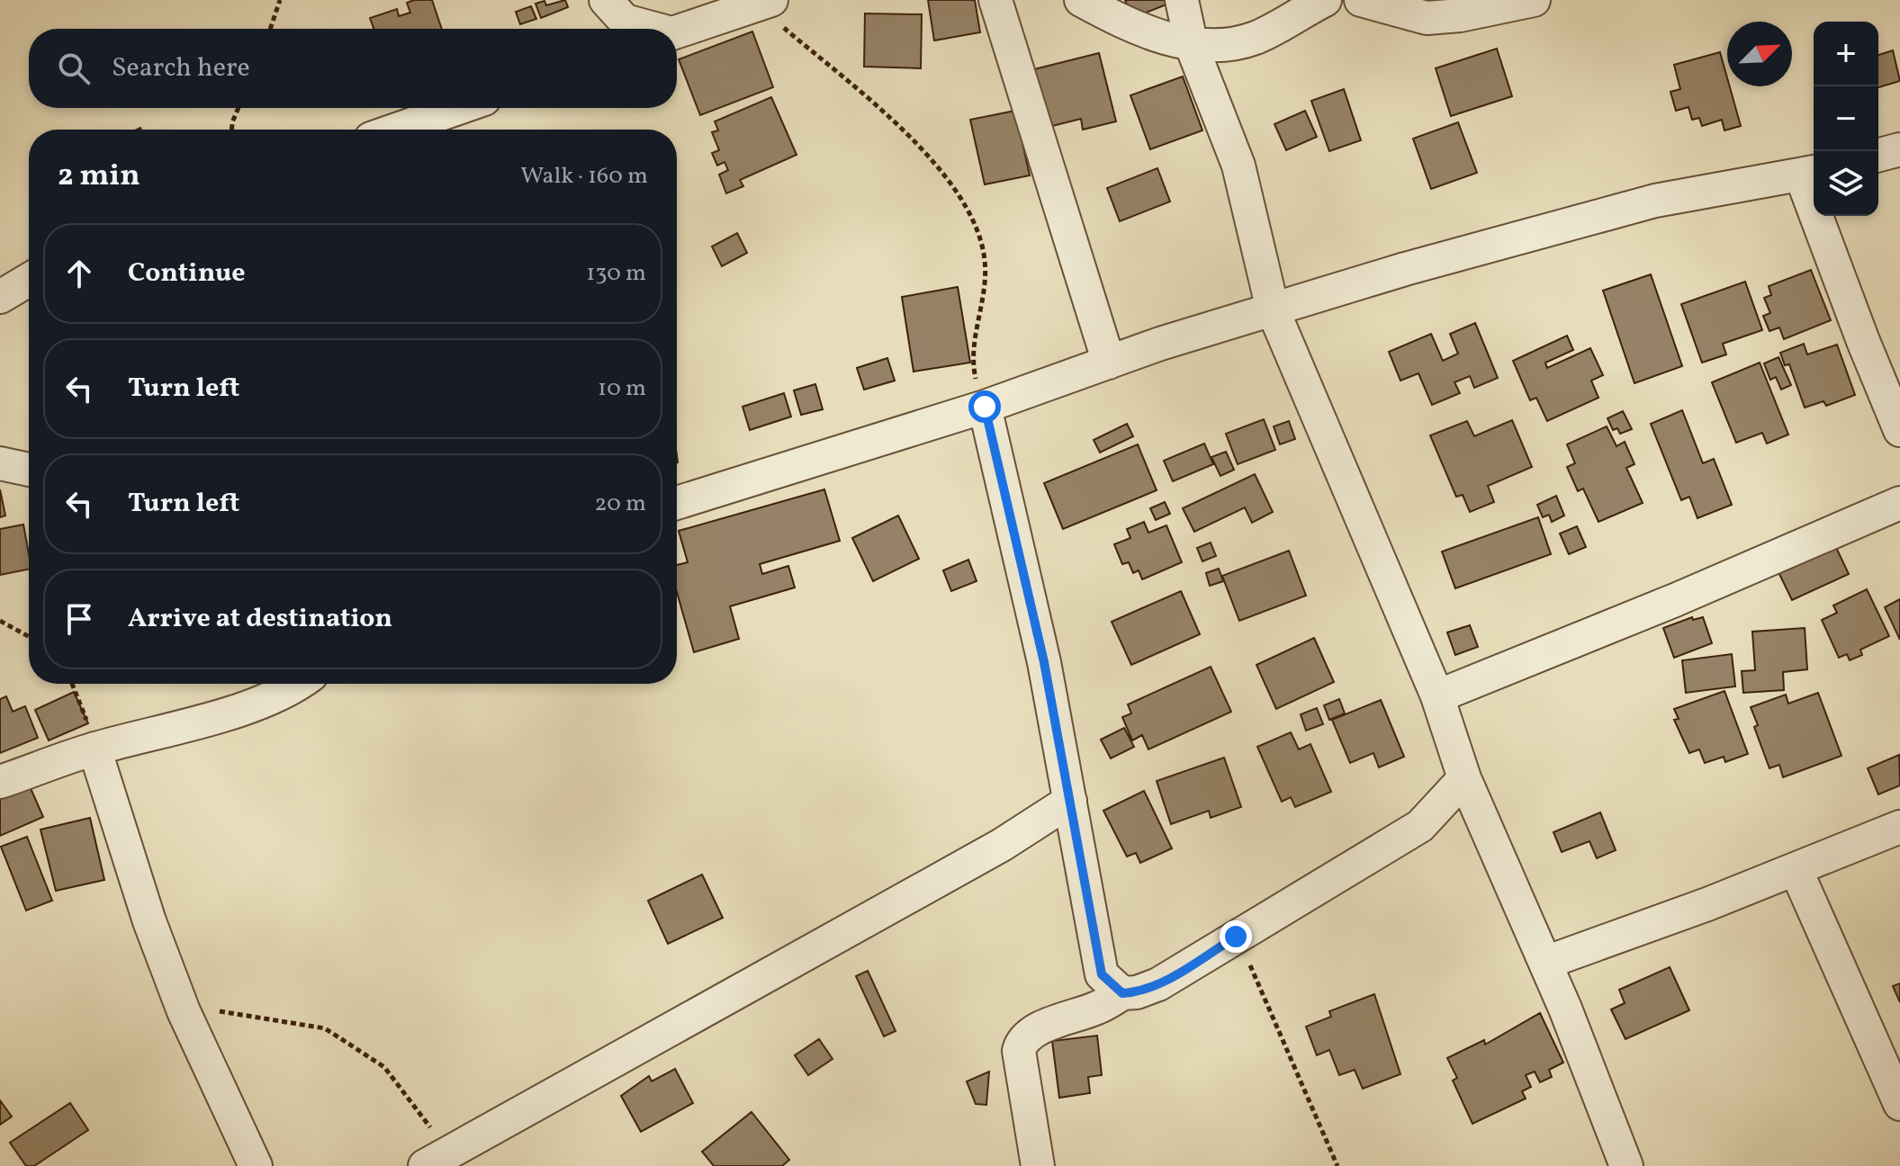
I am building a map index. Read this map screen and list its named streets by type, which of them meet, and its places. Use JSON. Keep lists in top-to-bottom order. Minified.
{"north":"top right","page":{"map_buttons":["+","−"],"search":"Search here","heading":["2 min","Walk · 160 m"],"list":[["Continue","130 m"],["Turn left","10 m"],["Turn left","20 m"],"Arrive at destination"]}}
